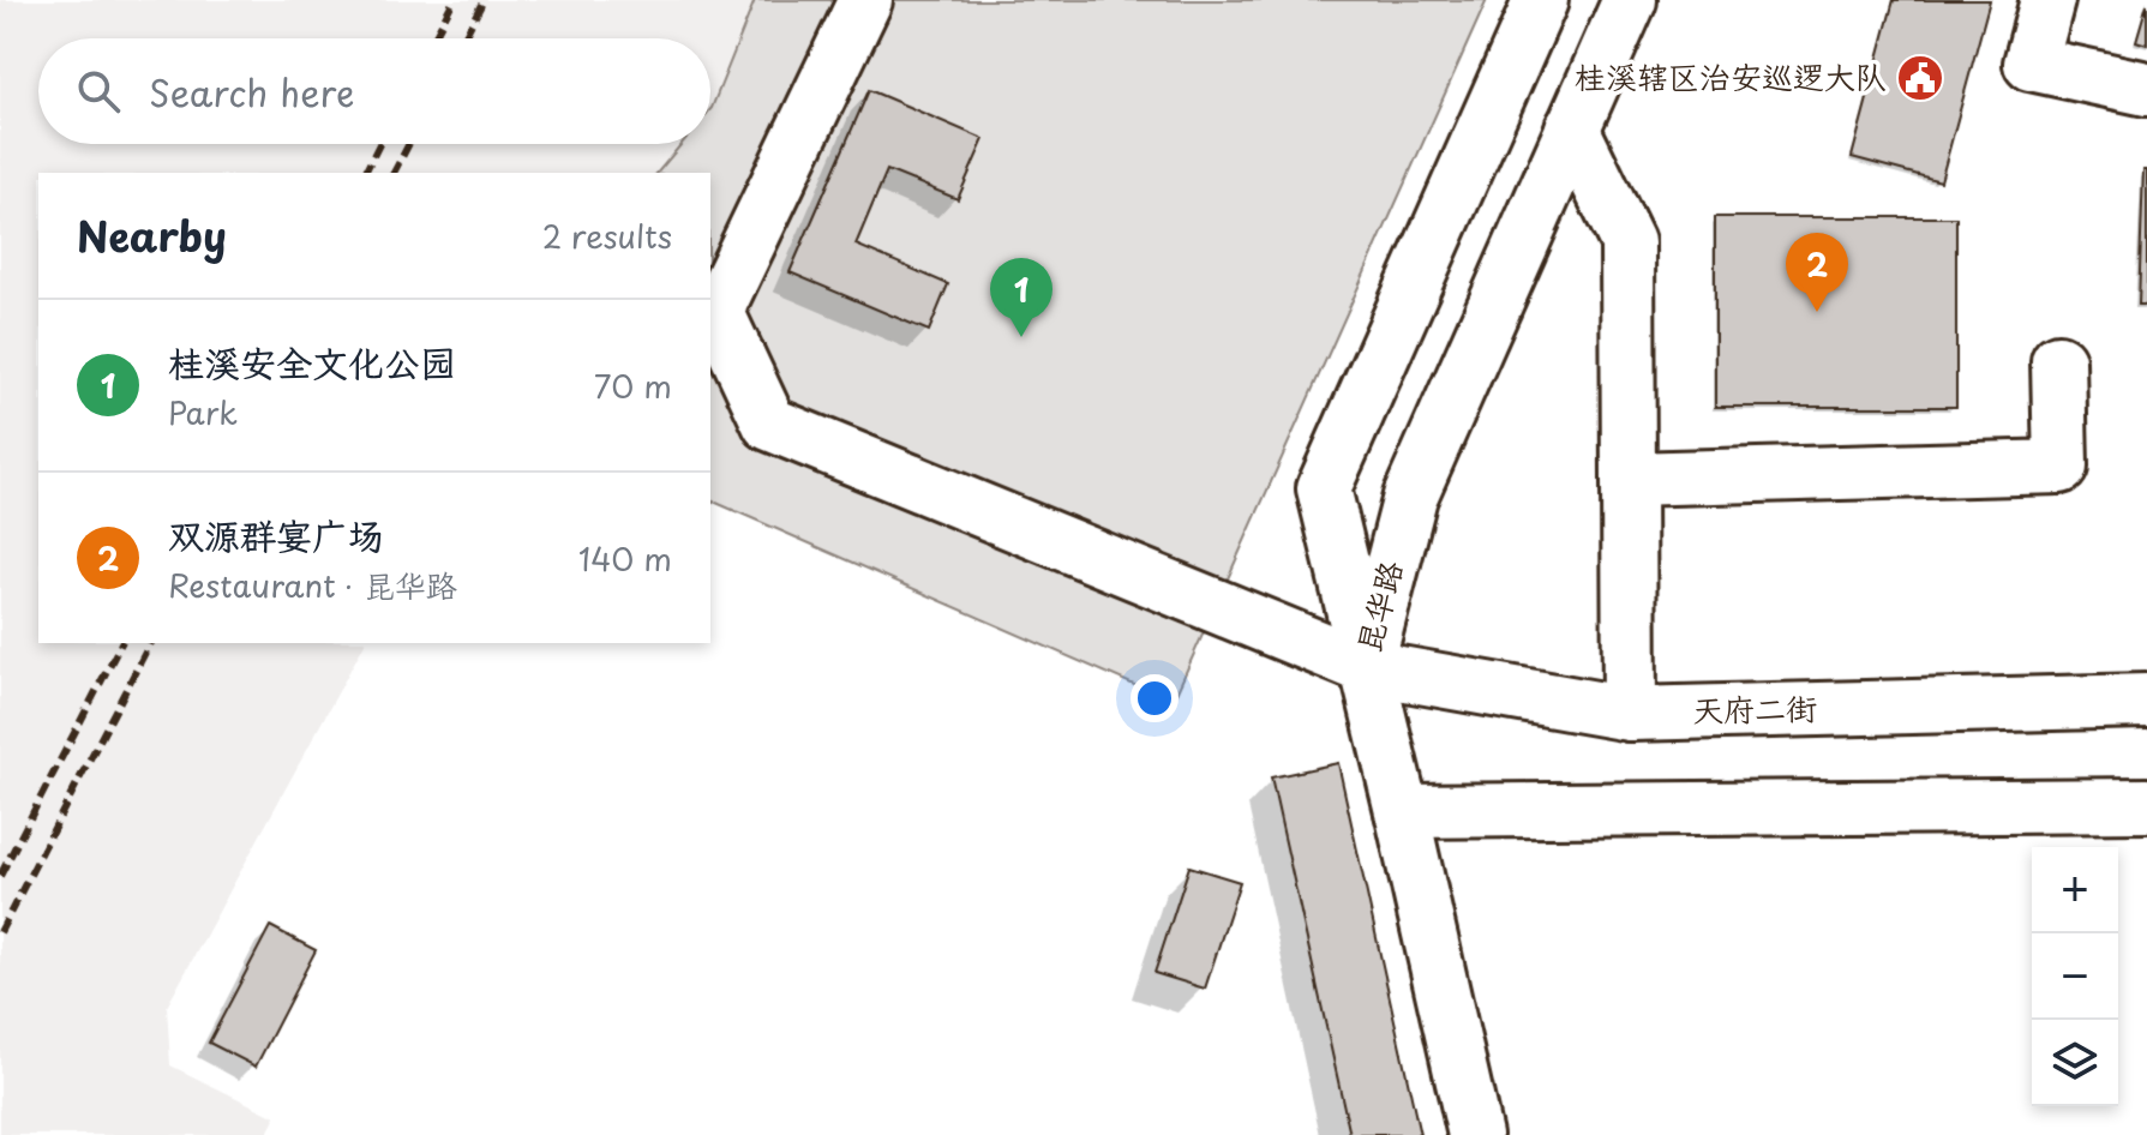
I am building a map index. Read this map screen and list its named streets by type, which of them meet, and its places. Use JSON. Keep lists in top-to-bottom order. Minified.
{"streets":{"main road":["昆华路","天府二街"]},"crossings":[["昆华路","天府二街"]],"places":{"public building":["桂溪辖区治安巡逻大队"]},"page":{"search":"Search here","heading":["Nearby","2 results"],"pins":["2","1"],"list":[{"mark":"1","name":"桂溪安全文化公园","note":"Park","value":"70 m"},{"mark":"2","name":"双源群宴广场","note":"Restaurant · 昆华路","value":"140 m"}],"map_buttons":["+","−"]}}
